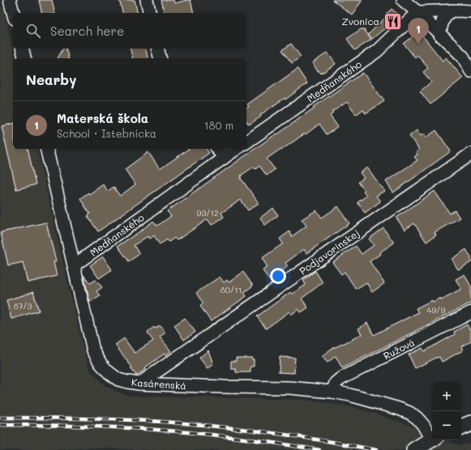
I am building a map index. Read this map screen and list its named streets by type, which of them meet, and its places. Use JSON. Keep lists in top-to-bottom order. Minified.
{"streets":{"street":["Medňanského","Podjavorinskej","Ružová","Kasárenská"]},"crossings":[["Medňanského","Kasárenská"],["Podjavorinskej","Kasárenská"],["Ružová","Kasárenská"]],"places":{"restaurant":["Zvonica"]},"house_numbers":["93/12","80/11","87/3","49/9"],"page":{"search":"Search here","pins":"1","heading":"Nearby","list":[{"mark":"1","name":"Materská škola","note":"School · Istebnícka","value":"180 m"}],"map_buttons":["+","−"]}}
